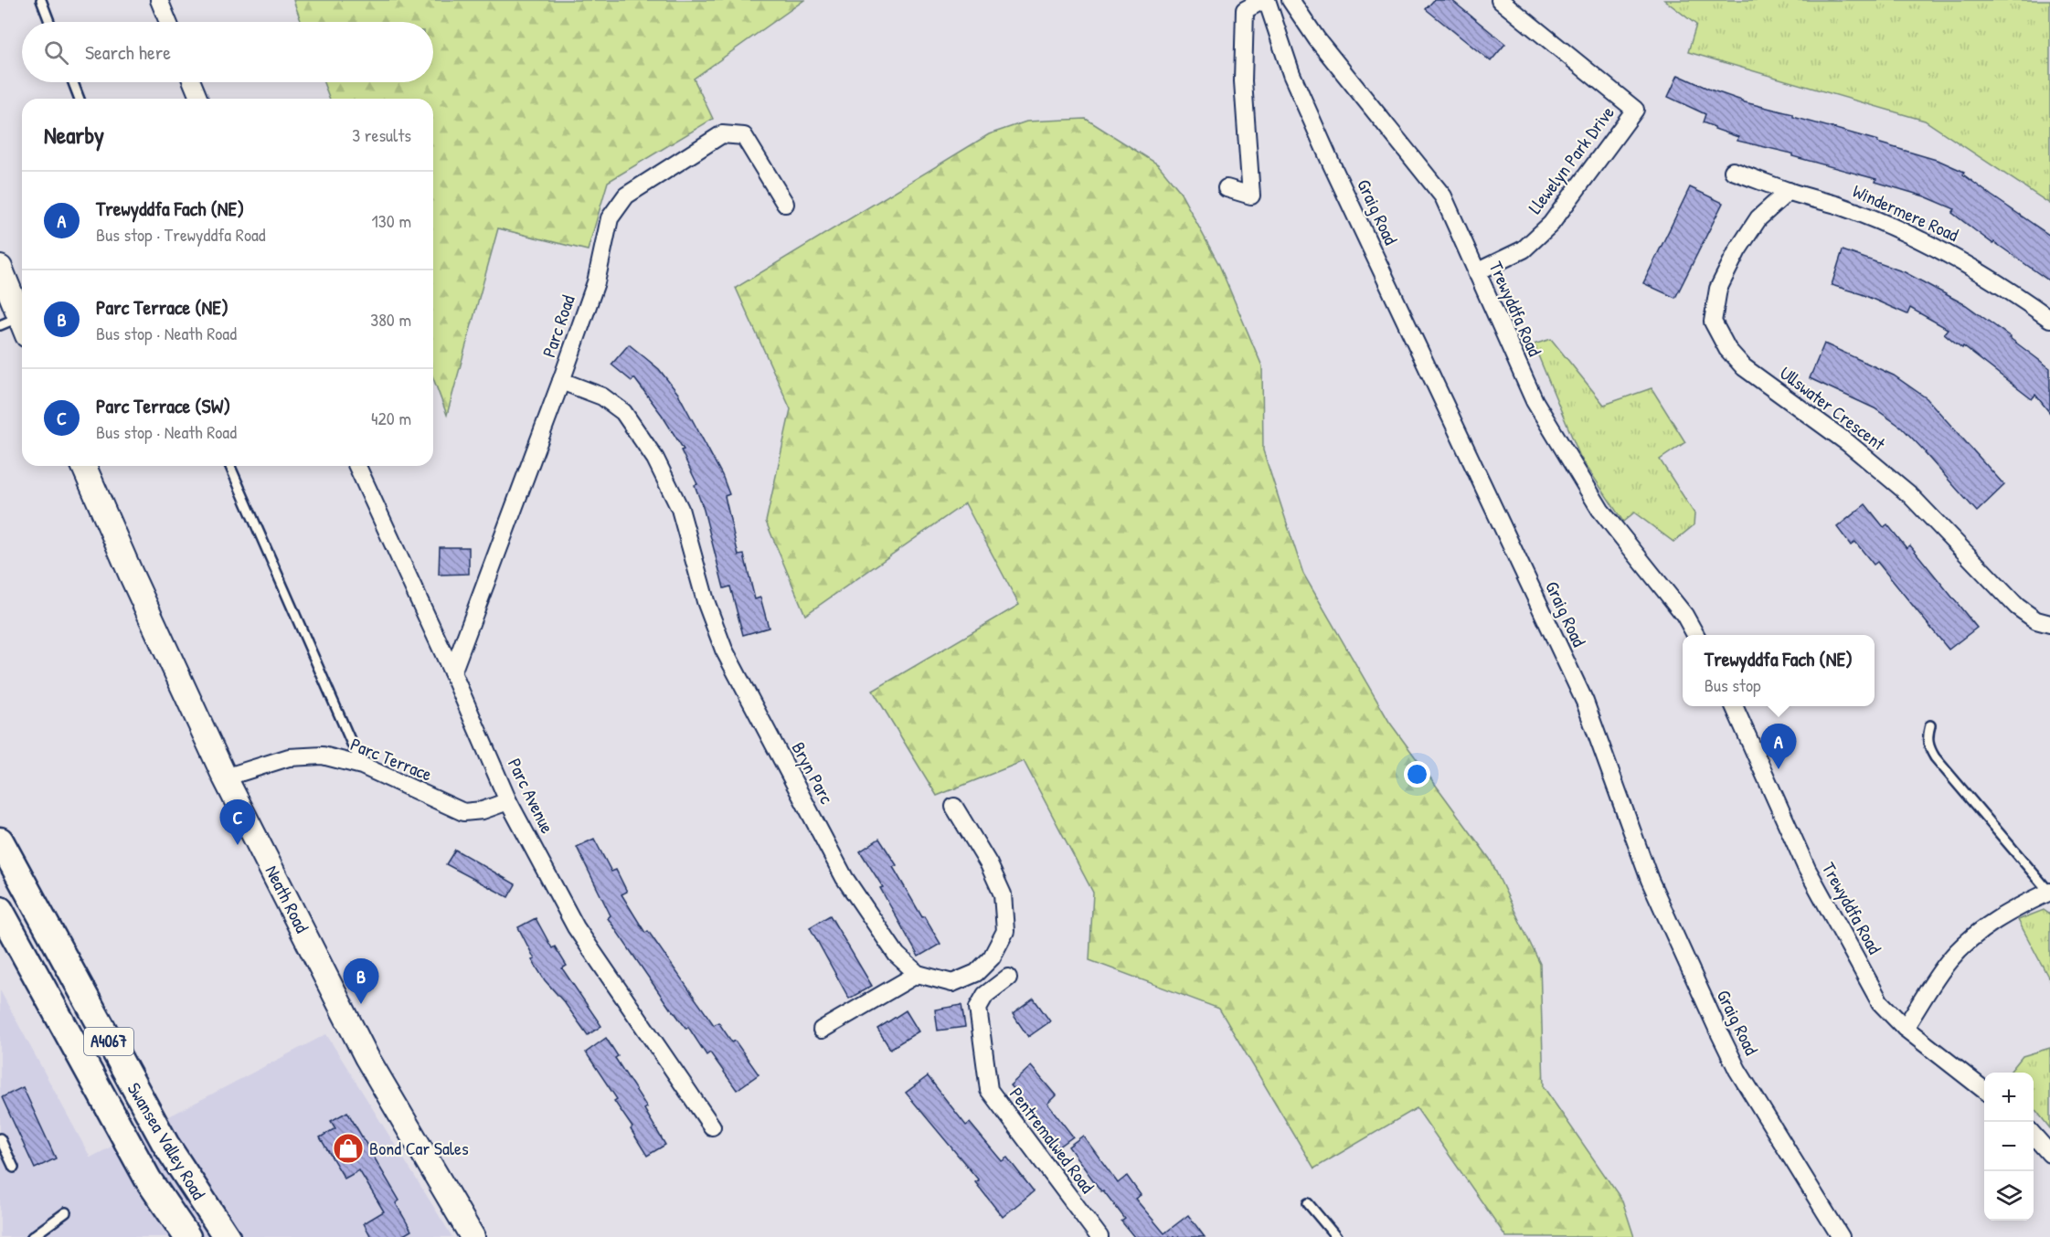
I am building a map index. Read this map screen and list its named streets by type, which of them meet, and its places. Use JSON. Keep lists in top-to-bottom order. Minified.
{"streets":{"main road":["Neath Road","A4067","Swansea Valley Road"],"street":["Llewelyn Park Drive","Graig Road","Windermere Road","Trewyddfa Road","Parc Road","Ullswater Crescent","Parc Terrace","Bryn Parc","Parc Avenue","Pentremalwed Road"]},"crossings":[["Llewelyn Park Drive","Trewyddfa Road"],["Windermere Road","Ullswater Crescent"],["Parc Road","Bryn Parc"],["Parc Road","Parc Avenue"],["Parc Terrace","Parc Avenue"],["Parc Terrace","Neath Road"]],"places":{"shop":["Bond Car Sales"]},"page":{"search":"Search here","heading":["Nearby","3 results"],"list":[{"mark":"A","name":"Trewyddfa Fach (NE)","note":"Bus stop · Trewyddfa Road","value":"130 m"},{"mark":"B","name":"Parc Terrace (NE)","note":"Bus stop · Neath Road","value":"380 m"},{"mark":"C","name":"Parc Terrace (SW)","note":"Bus stop · Neath Road","value":"420 m"}],"popup":["Trewyddfa Fach (NE)","Bus stop"],"pins":["A","C","B"],"map_buttons":["+","−"]}}
